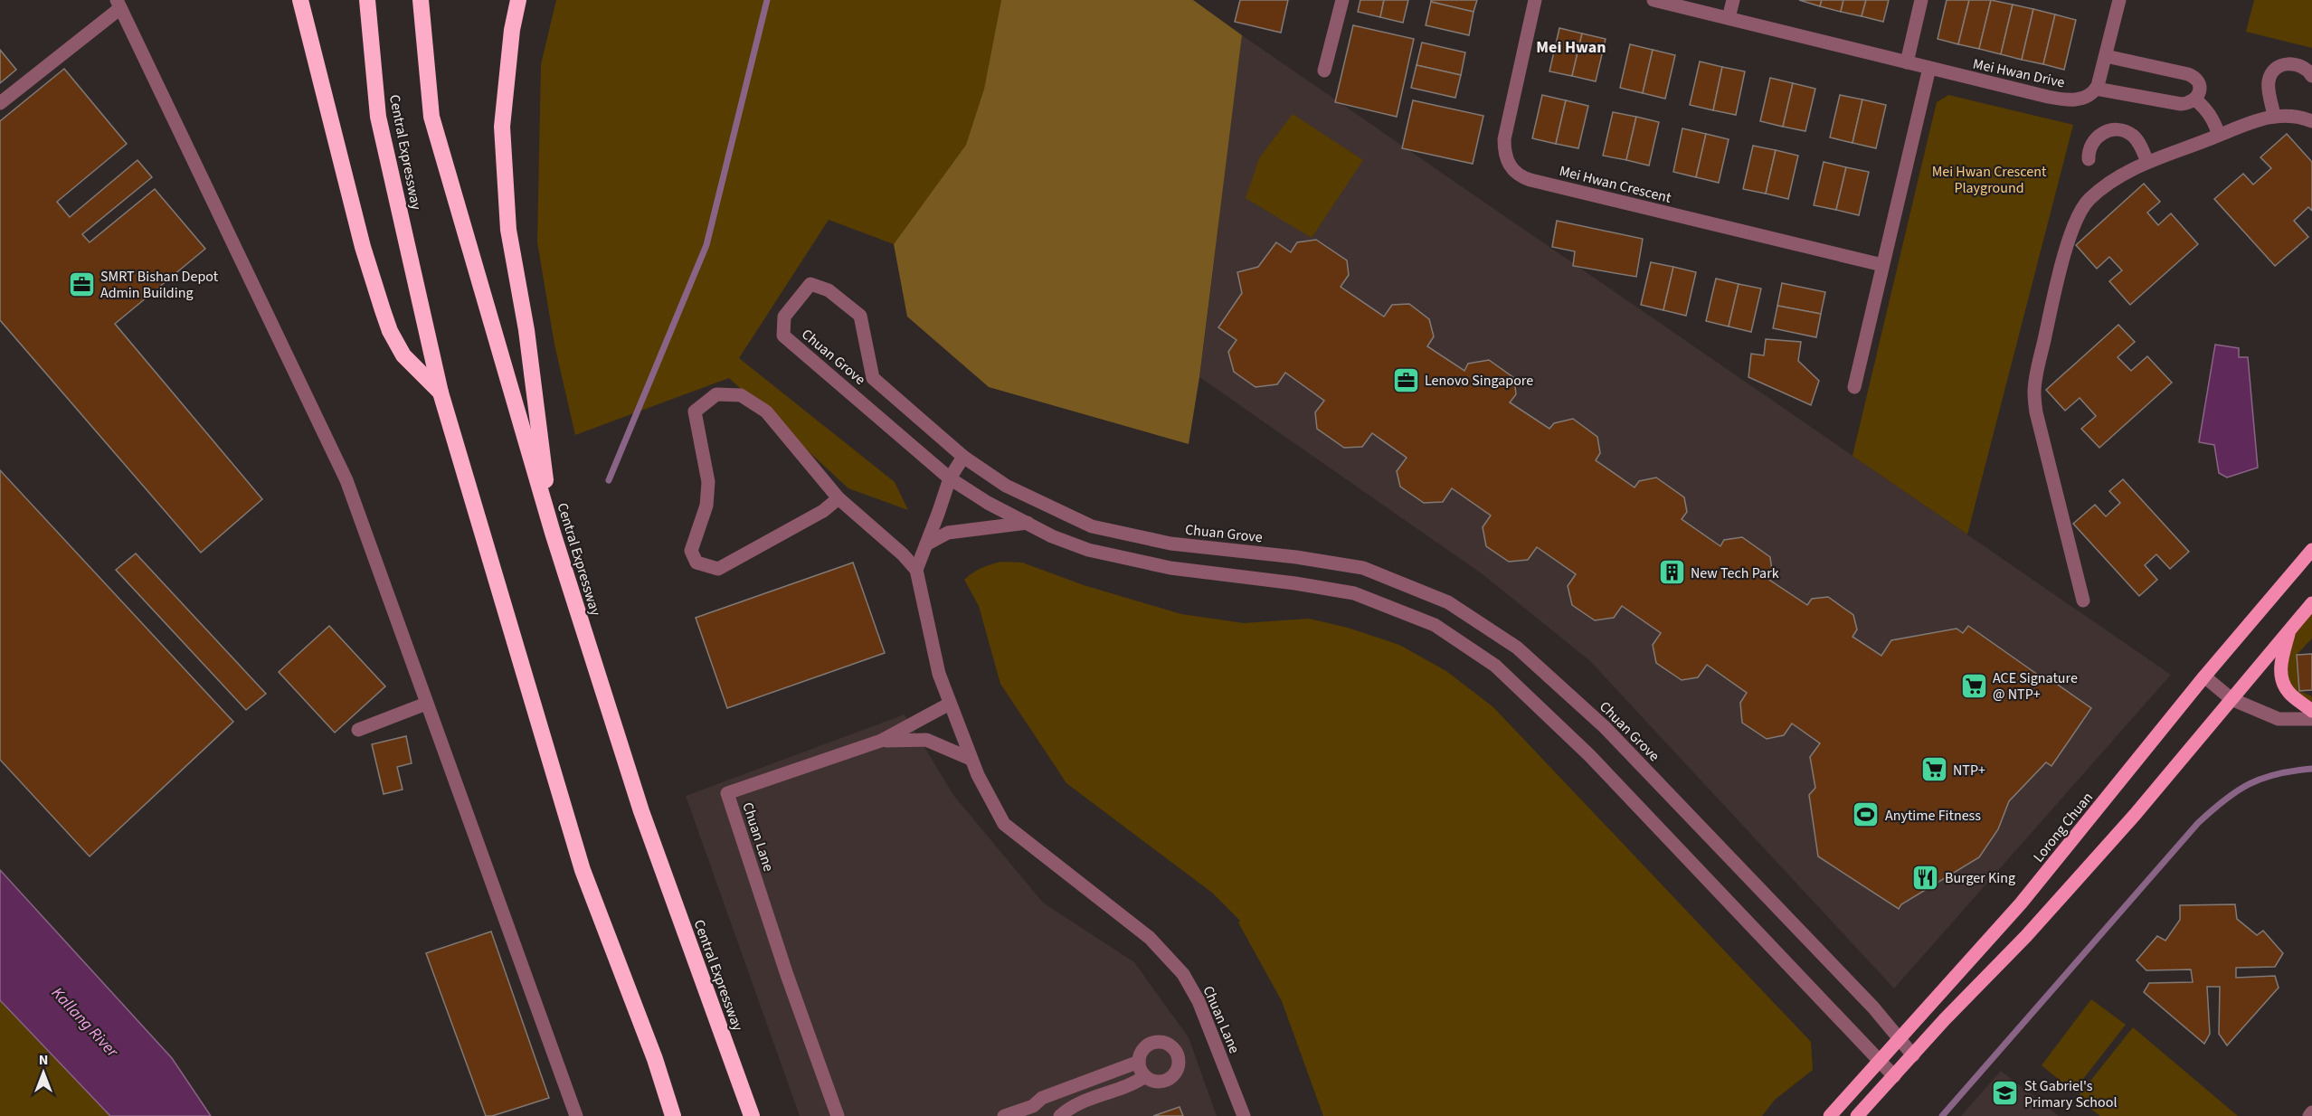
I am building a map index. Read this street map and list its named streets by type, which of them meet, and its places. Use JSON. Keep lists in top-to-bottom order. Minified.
{"streets":{"highway":["Central Expressway"],"main road":["Lorong Chuan"],"street":["Mei Hwan Drive","Mei Hwan Crescent","Chuan Grove","Chuan Lane"]},"crossings":[["Chuan Grove","Lorong Chuan"]],"districts":["Mei Hwan"],"water":["Kallang River"],"parks":["Mei Hwan Crescent Playground"],"places":{"office":["SMRT Bishan Depot Admin Building","Lenovo Singapore"],"building":["New Tech Park"],"supermarket":["ACE Signature @ NTP+","NTP+"],"sports":["Anytime Fitness"],"restaurant":["Burger King"],"school or university":["St Gabriel's Primary School"]},"north":"top"}
